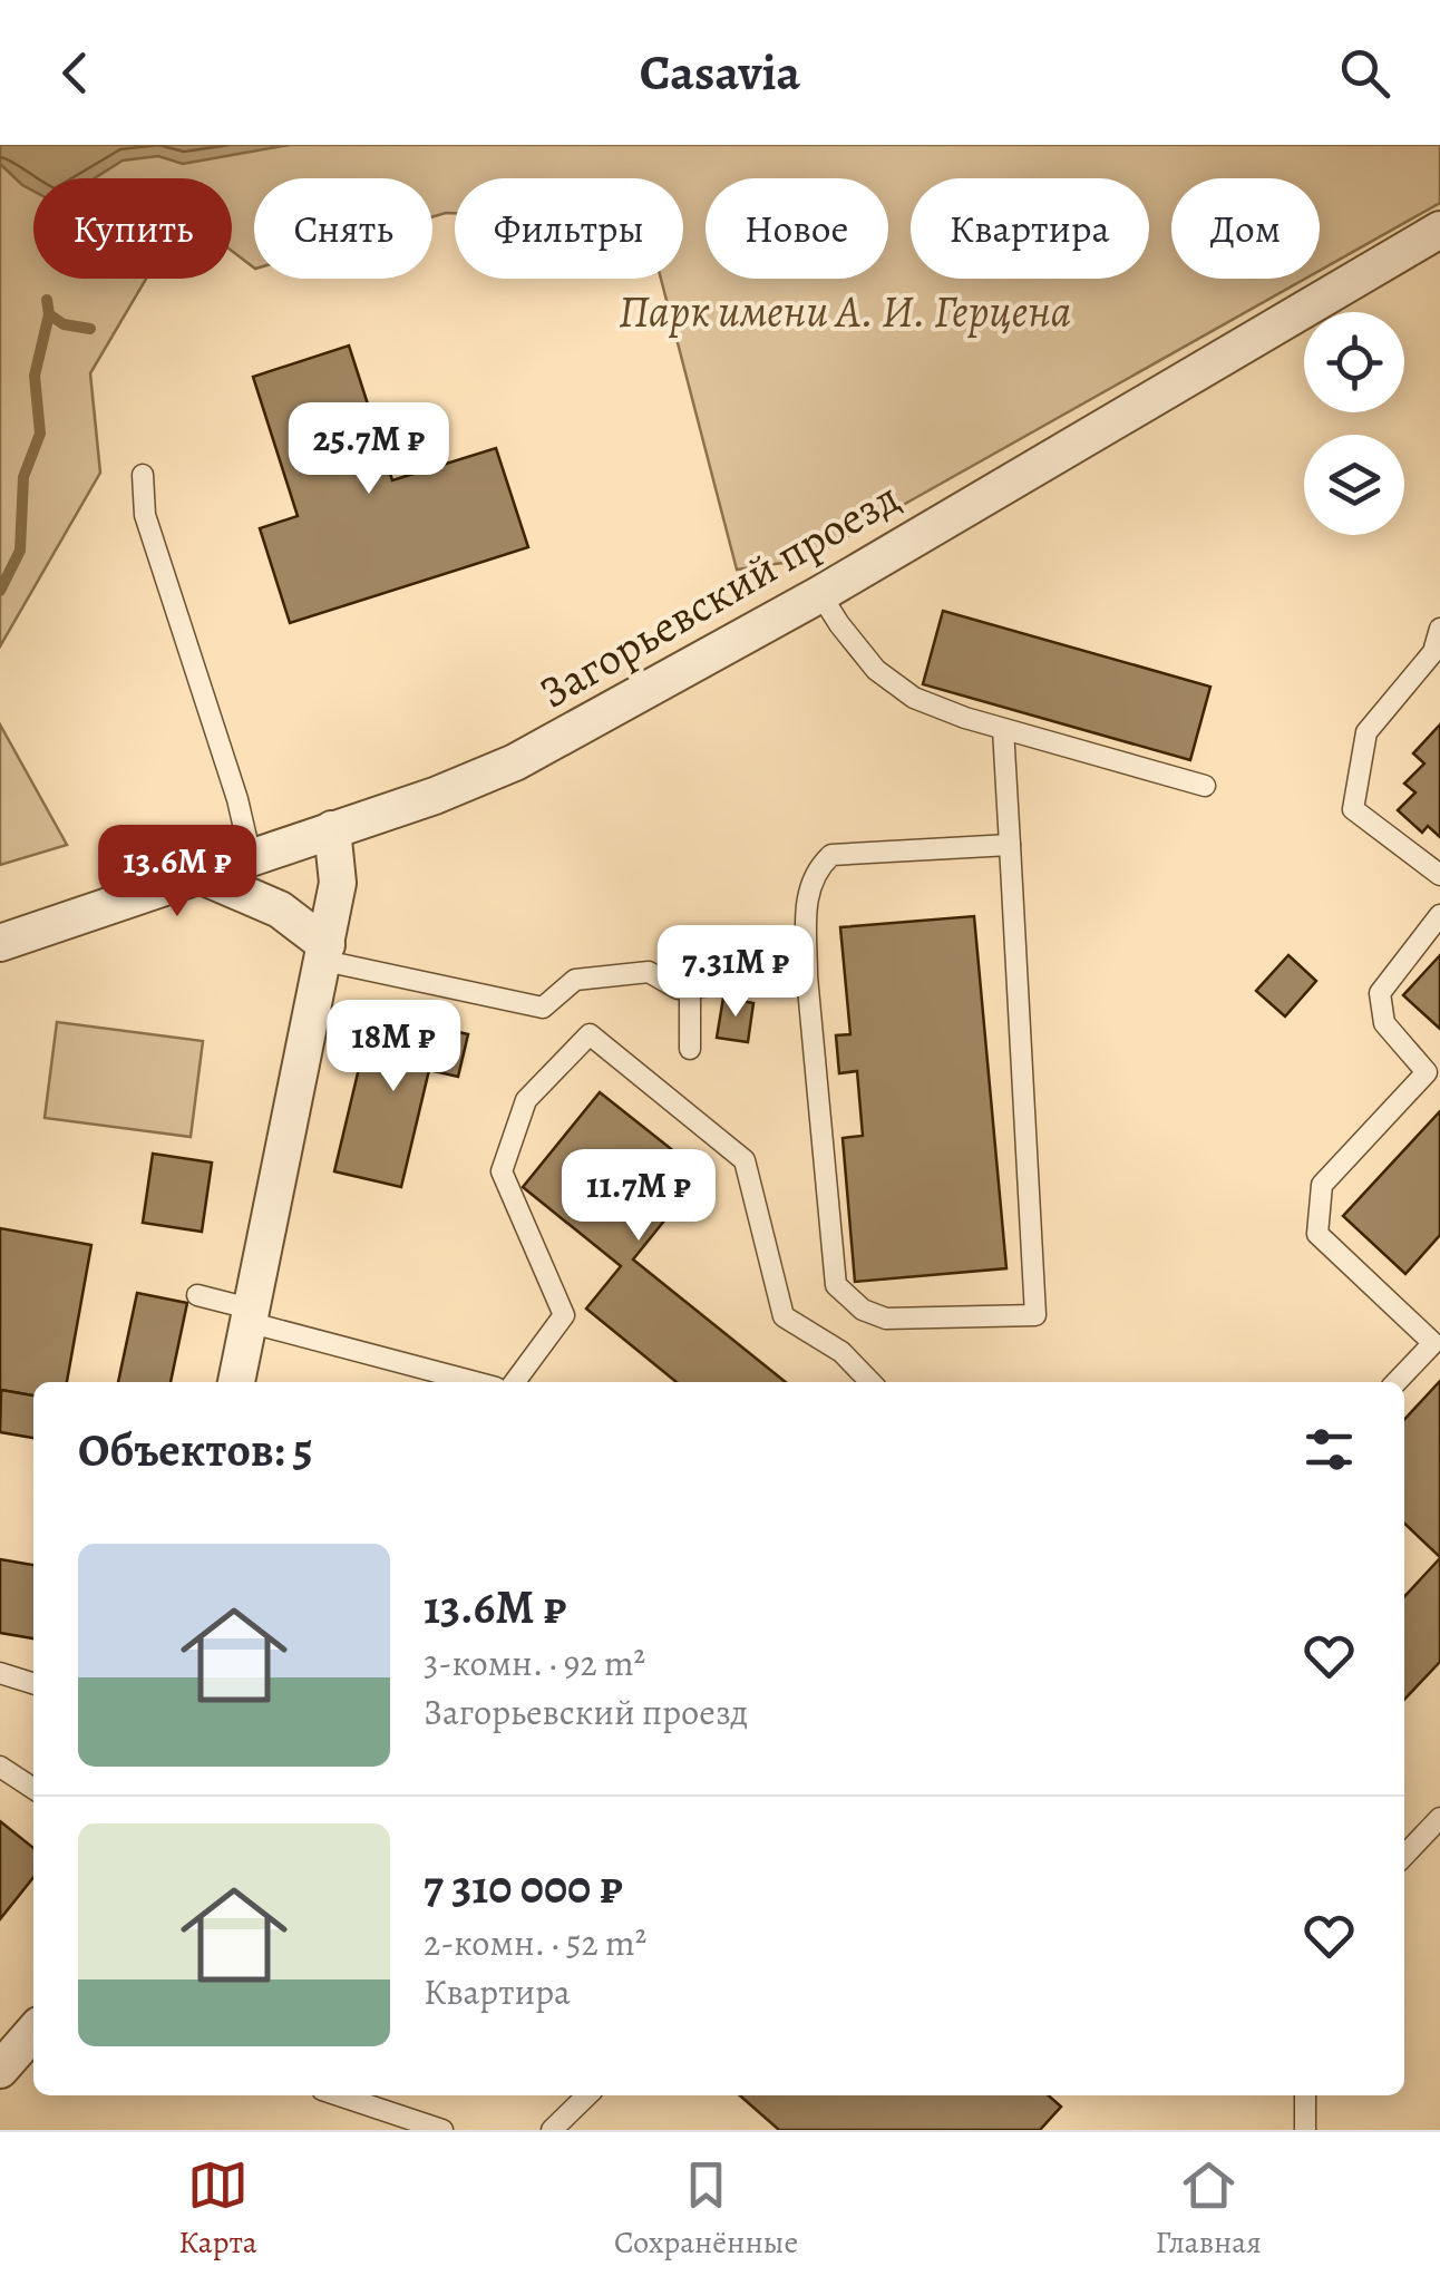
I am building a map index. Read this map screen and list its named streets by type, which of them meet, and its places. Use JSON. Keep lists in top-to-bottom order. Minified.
{"streets":{"street":["Загорьевский проезд"]},"parks":["Парк имени А. И. Герцена"],"page":{"header":"Casavia","chip":["Купить","Снять","Фильтры","Новое","Квартира","Дом"],"price":["25.7M ₽","13.6M ₽","7.31M ₽","18M ₽","11.7M ₽"],"heading":"Объектов: 5","list":[{"name":"13.6M ₽","note":"3-комн. · 92 m² · Загорьевский проезд"},{"name":"7 310 000 ₽","note":"2-комн. · 52 m² · Квартира"}],"tabs":["Карта","Сохранённые","Главная"]}}
